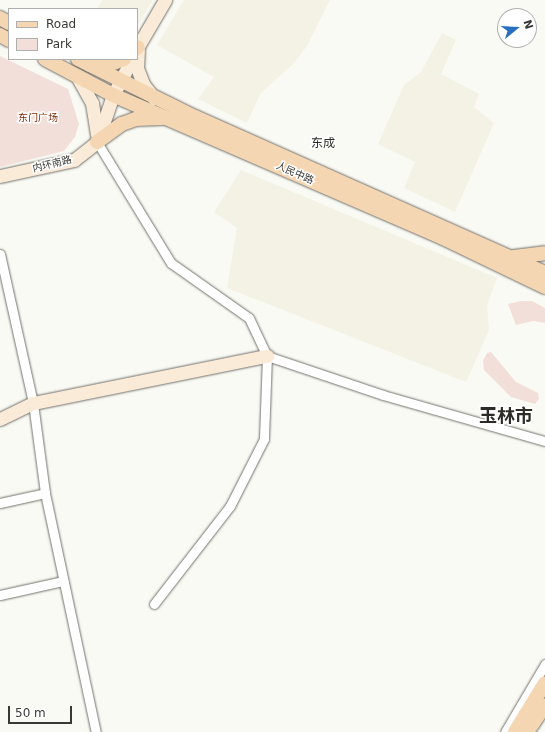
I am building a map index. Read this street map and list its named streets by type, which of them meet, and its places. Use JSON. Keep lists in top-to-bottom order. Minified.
{"streets":{"main road":["内环南路","人民中路"]},"districts":["东成","玉林市"],"parks":["东门广场"],"legend":["Road","Park"],"scale_bar":"50 m","north":"right"}
